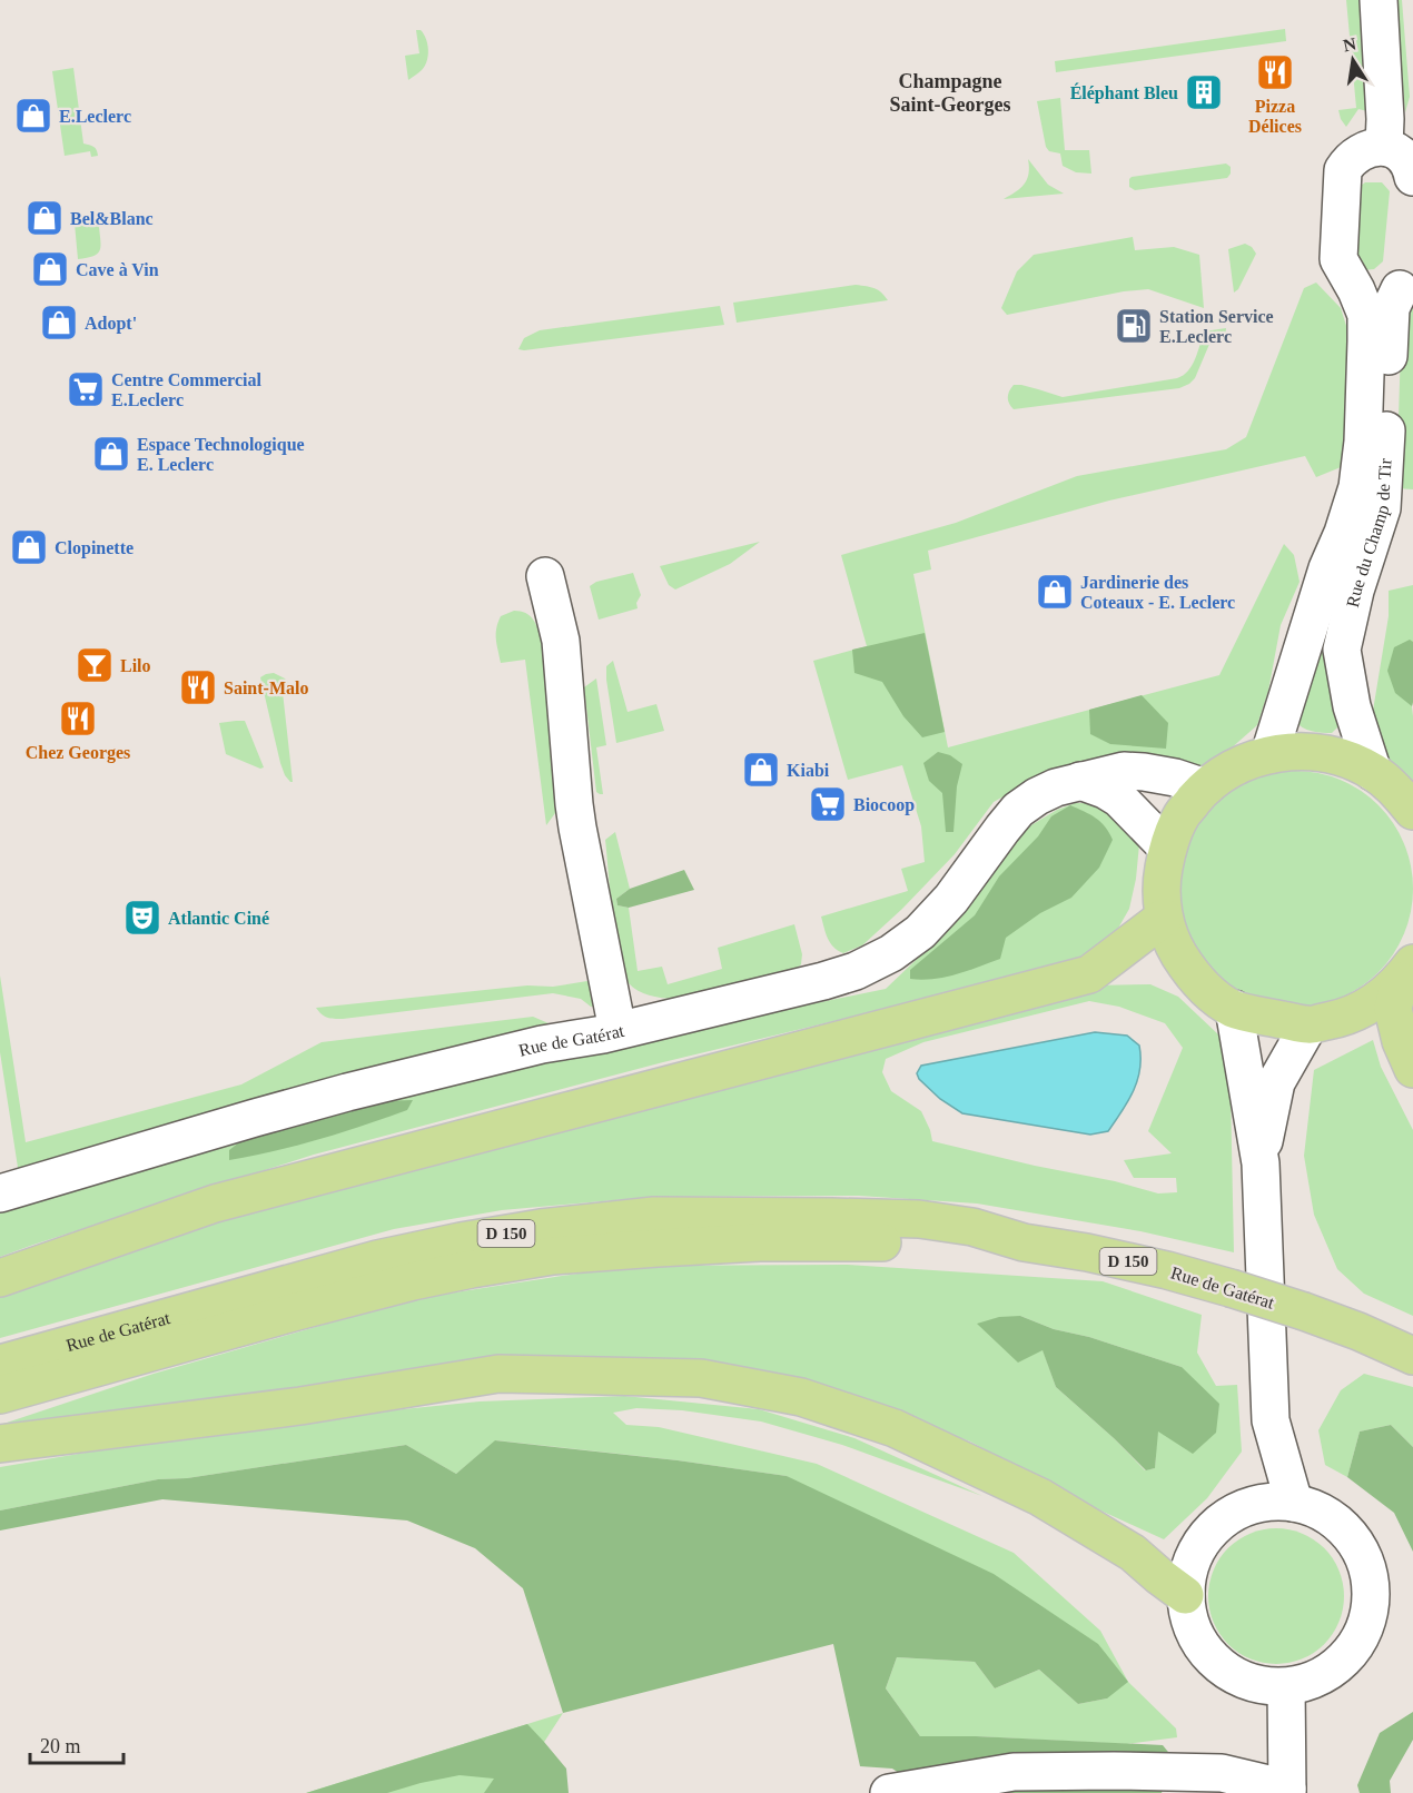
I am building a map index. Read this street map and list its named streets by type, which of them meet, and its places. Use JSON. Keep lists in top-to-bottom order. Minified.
{"streets":{"main road":["Rue de Gatérat","D 150"],"street":["Rue du Champ de Tir"]},"districts":["Champagne Saint-Georges"],"places":{"restaurant":["Pizza Délices","Saint-Malo","Chez Georges"],"building":["Éléphant Bleu"],"shop":["E.Leclerc","Bel&Blanc","Cave à Vin","Adopt'","Espace Technologique E. Leclerc","Clopinette","Jardinerie des Coteaux - E. Leclerc","Kiabi"],"fuel station":["Station Service E.Leclerc"],"supermarket":["Centre Commercial E.Leclerc","Biocoop"],"bar":["Lilo"],"theatre":["Atlantic Ciné"]},"scale_bar":"20 m","north":"top"}
